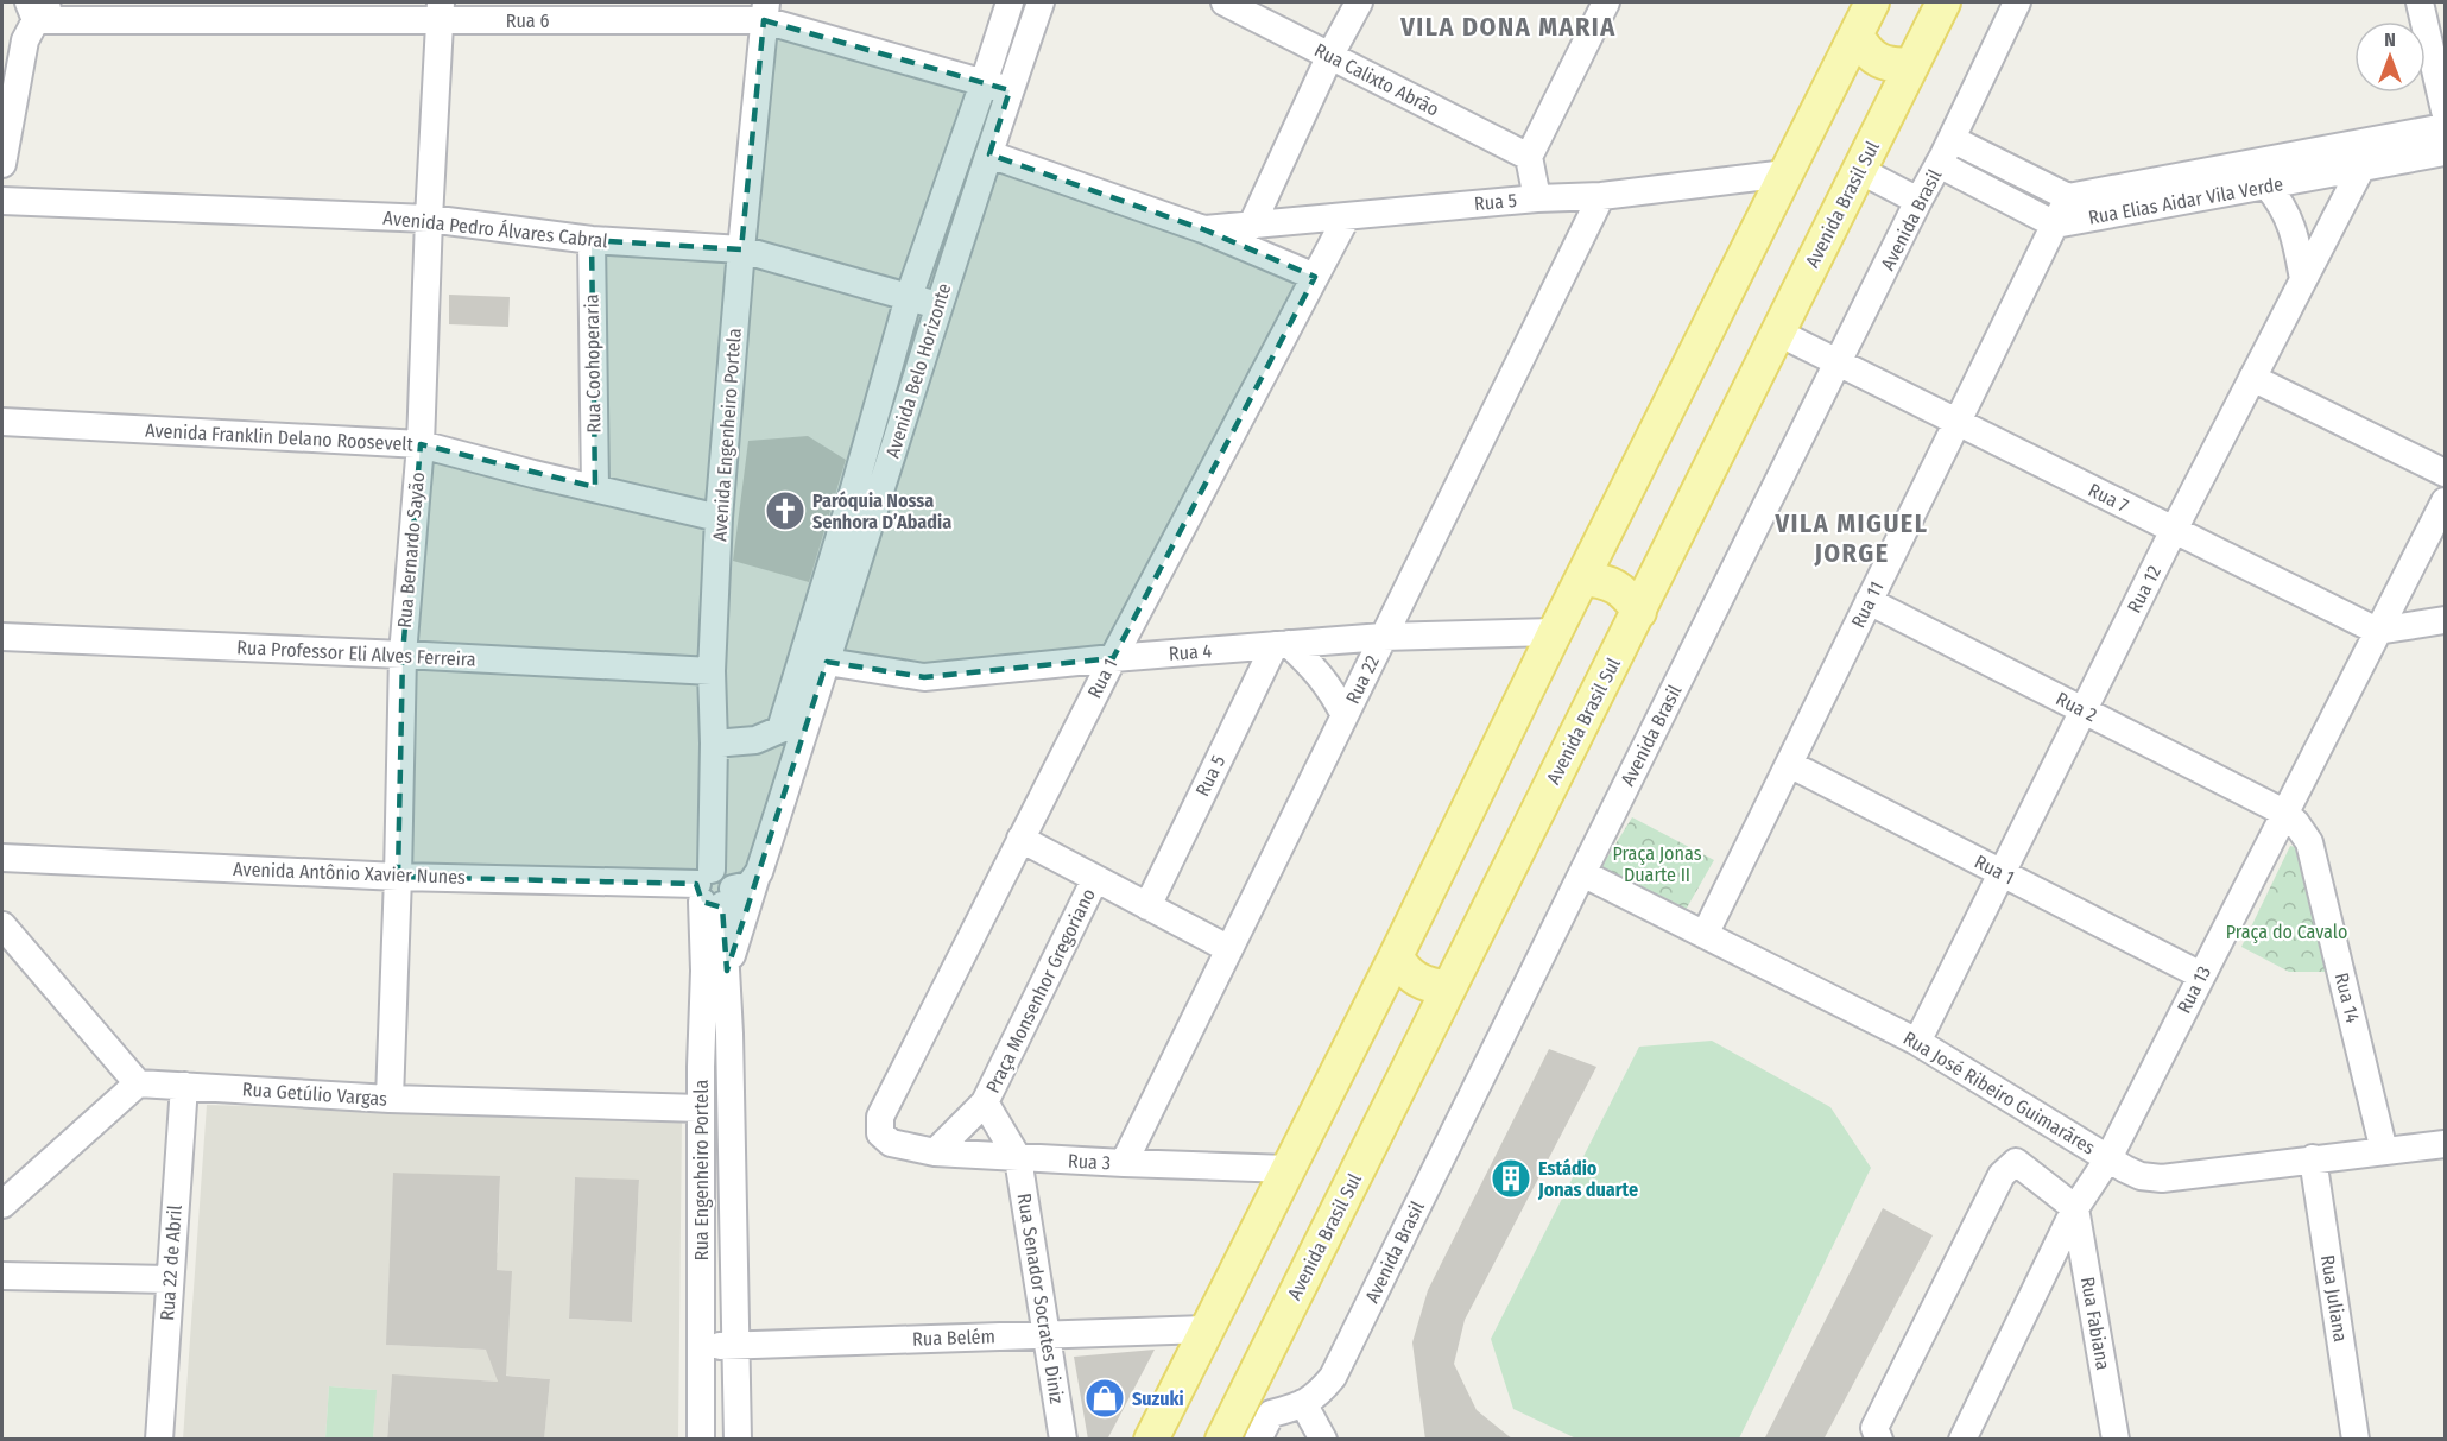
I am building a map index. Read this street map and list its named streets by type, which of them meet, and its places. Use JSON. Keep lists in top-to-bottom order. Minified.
{"streets":{"main road":["Avenida Brasil Sul"],"street":["Rua 6","Rua Calixto Abrão","Rua Elias Aidar Vila Verde","Rua 5","Avenida Brasil","Avenida Pedro Álvares Cabral","Rua Coohoperaria","Avenida Belo Horizonte","Avenida Engenheiro Portela","Avenida Franklin Delano Roosevelt","Rua 7","Rua Bernardo Sayão","Rua 12","Rua 11","Rua 4","Rua Professor Eli Alves Ferreira","Rua 1","Rua 22","Rua 2","Avenida Antônio Xavier Nunes","Rua 13","Praça Monsenhor Gregoriano","Rua 14","Rua José Ribeiro Guimarãres","Rua Getúlio Vargas","Rua 3","Rua Engenheiro Portela","Rua 22 de Abril","Rua Senador Socrates Diniz","Rua Juliana","Rua Fabiana","Rua Belém"]},"crossings":[["Rua 6","Avenida Belo Horizonte"],["Rua 6","Avenida Engenheiro Portela"],["Rua 6","Rua Bernardo Sayão"],["Rua Elias Aidar Vila Verde","Avenida Brasil"],["Rua Elias Aidar Vila Verde","Rua 12"],["Rua Elias Aidar Vila Verde","Rua 11"],["Rua 5","Avenida Belo Horizonte"],["Rua 5","Rua 4"],["Rua 5","Rua 1"],["Rua 5","Rua 22"],["Avenida Brasil Sul","Avenida Brasil"],["Avenida Brasil Sul","Rua 7"],["Avenida Brasil","Rua 7"],["Avenida Brasil","Rua José Ribeiro Guimarãres"],["Avenida Pedro Álvares Cabral","Rua Coohoperaria"],["Avenida Pedro Álvares Cabral","Avenida Belo Horizonte"],["Avenida Pedro Álvares Cabral","Avenida Engenheiro Portela"],["Avenida Pedro Álvares Cabral","Rua Bernardo Sayão"],["Rua Coohoperaria","Avenida Franklin Delano Roosevelt"],["Avenida Belo Horizonte","Avenida Engenheiro Portela"],["Avenida Belo Horizonte","Rua 4"],["Avenida Belo Horizonte","Avenida Antônio Xavier Nunes"],["Avenida Belo Horizonte","Rua Engenheiro Portela"],["Avenida Engenheiro Portela","Avenida Franklin Delano Roosevelt"],["Avenida Engenheiro Portela","Rua Professor Eli Alves Ferreira"],["Avenida Engenheiro Portela","Avenida Antônio Xavier Nunes"],["Avenida Engenheiro Portela","Rua Engenheiro Portela"],["Avenida Franklin Delano Roosevelt","Rua Bernardo Sayão"],["Rua 7","Rua 12"],["Rua 7","Rua 11"],["Rua 7","Rua 13"],["Rua Bernardo Sayão","Rua Professor Eli Alves Ferreira"],["Rua Bernardo Sayão","Avenida Antônio Xavier Nunes"],["Rua Bernardo Sayão","Rua Getúlio Vargas"],["Rua 12","Rua 1"],["Rua 12","Rua 2"],["Rua 12","Rua José Ribeiro Guimarãres"],["Rua 11","Rua 1"],["Rua 11","Rua 2"],["Rua 11","Rua José Ribeiro Guimarãres"],["Rua 4","Rua 1"],["Rua 4","Rua 22"],["Rua 1","Rua 13"],["Rua 1","Rua 3"],["Rua 22","Rua 3"],["Rua 2","Rua 13"],["Rua 2","Rua 14"],["Avenida Antônio Xavier Nunes","Rua Engenheiro Portela"],["Rua 13","Rua 14"],["Rua 13","Rua José Ribeiro Guimarãres"],["Rua 13","Rua Fabiana"],["Praça Monsenhor Gregoriano","Rua 3"],["Praça Monsenhor Gregoriano","Rua Senador Socrates Diniz"],["Rua 14","Rua José Ribeiro Guimarãres"],["Rua José Ribeiro Guimarãres","Rua Juliana"],["Rua Getúlio Vargas","Rua Engenheiro Portela"],["Rua Getúlio Vargas","Rua 22 de Abril"],["Rua 3","Rua Senador Socrates Diniz"],["Rua Engenheiro Portela","Rua Belém"],["Rua Senador Socrates Diniz","Rua Belém"]],"districts":["VILA DONA MARIA","VILA MIGUEL JORGE"],"parks":["Praça Jonas Duarte II","Praça do Cavalo"],"places":{"church":["Paróquia Nossa Senhora D’Abadia"],"building":["Estádio Jonas duarte"],"shop":["Suzuki"]},"north":"top"}
